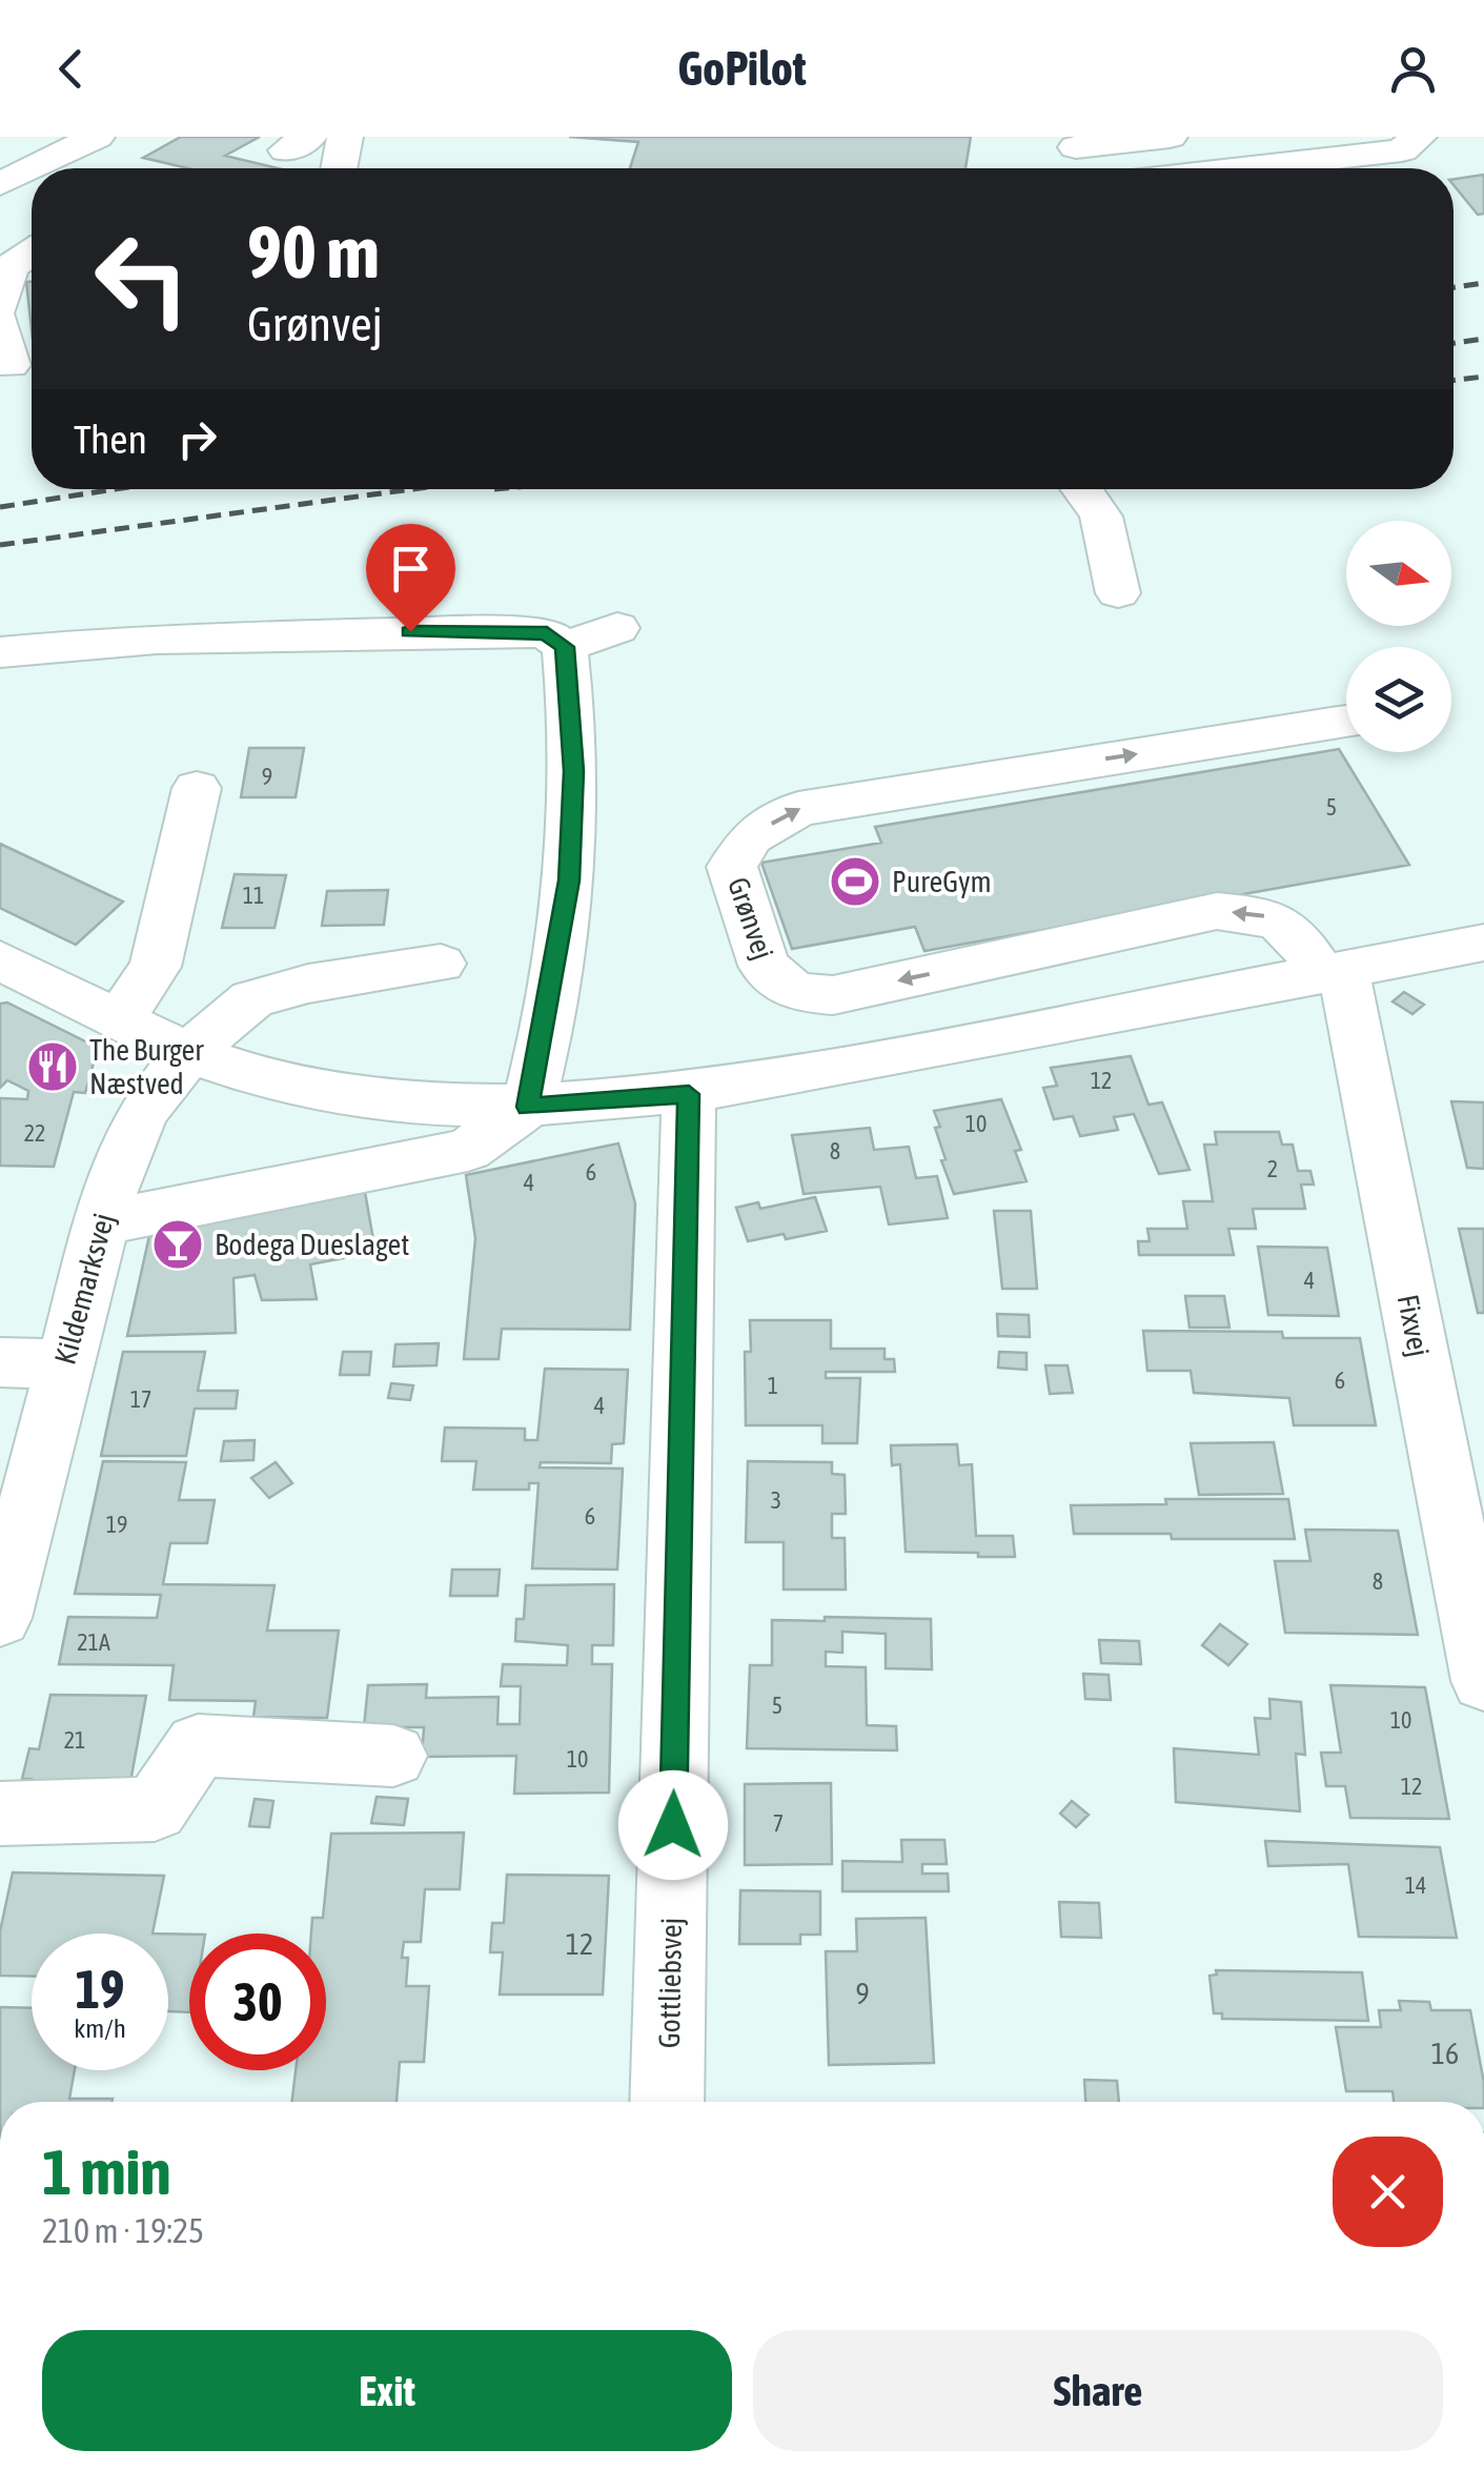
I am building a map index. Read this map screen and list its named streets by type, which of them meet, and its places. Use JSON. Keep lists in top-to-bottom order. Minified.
{"streets":{"street":["Grønvej","Kildemarksvej","Fixvej","Gottliebsvej"]},"crossings":[["Grønvej","Fixvej"]],"places":{"sports":["PureGym"],"restaurant":["The Burger Næstved"],"bar":["Bodega Dueslaget"]},"house_numbers":["9","5","11","12","10","22","8","2","6","4","4","6","1","17","4","3","6","19","8","21A","5","10","21","10","12","7","14","12","9","16"],"north":"right","page":{"header":"GoPilot","turn":["90 m","Grønvej"],"then":"Then","speed":"19 km/h","limit":"30","heading":["1 min","210 m · 19:25"],"buttons":["Exit","Share"]}}
